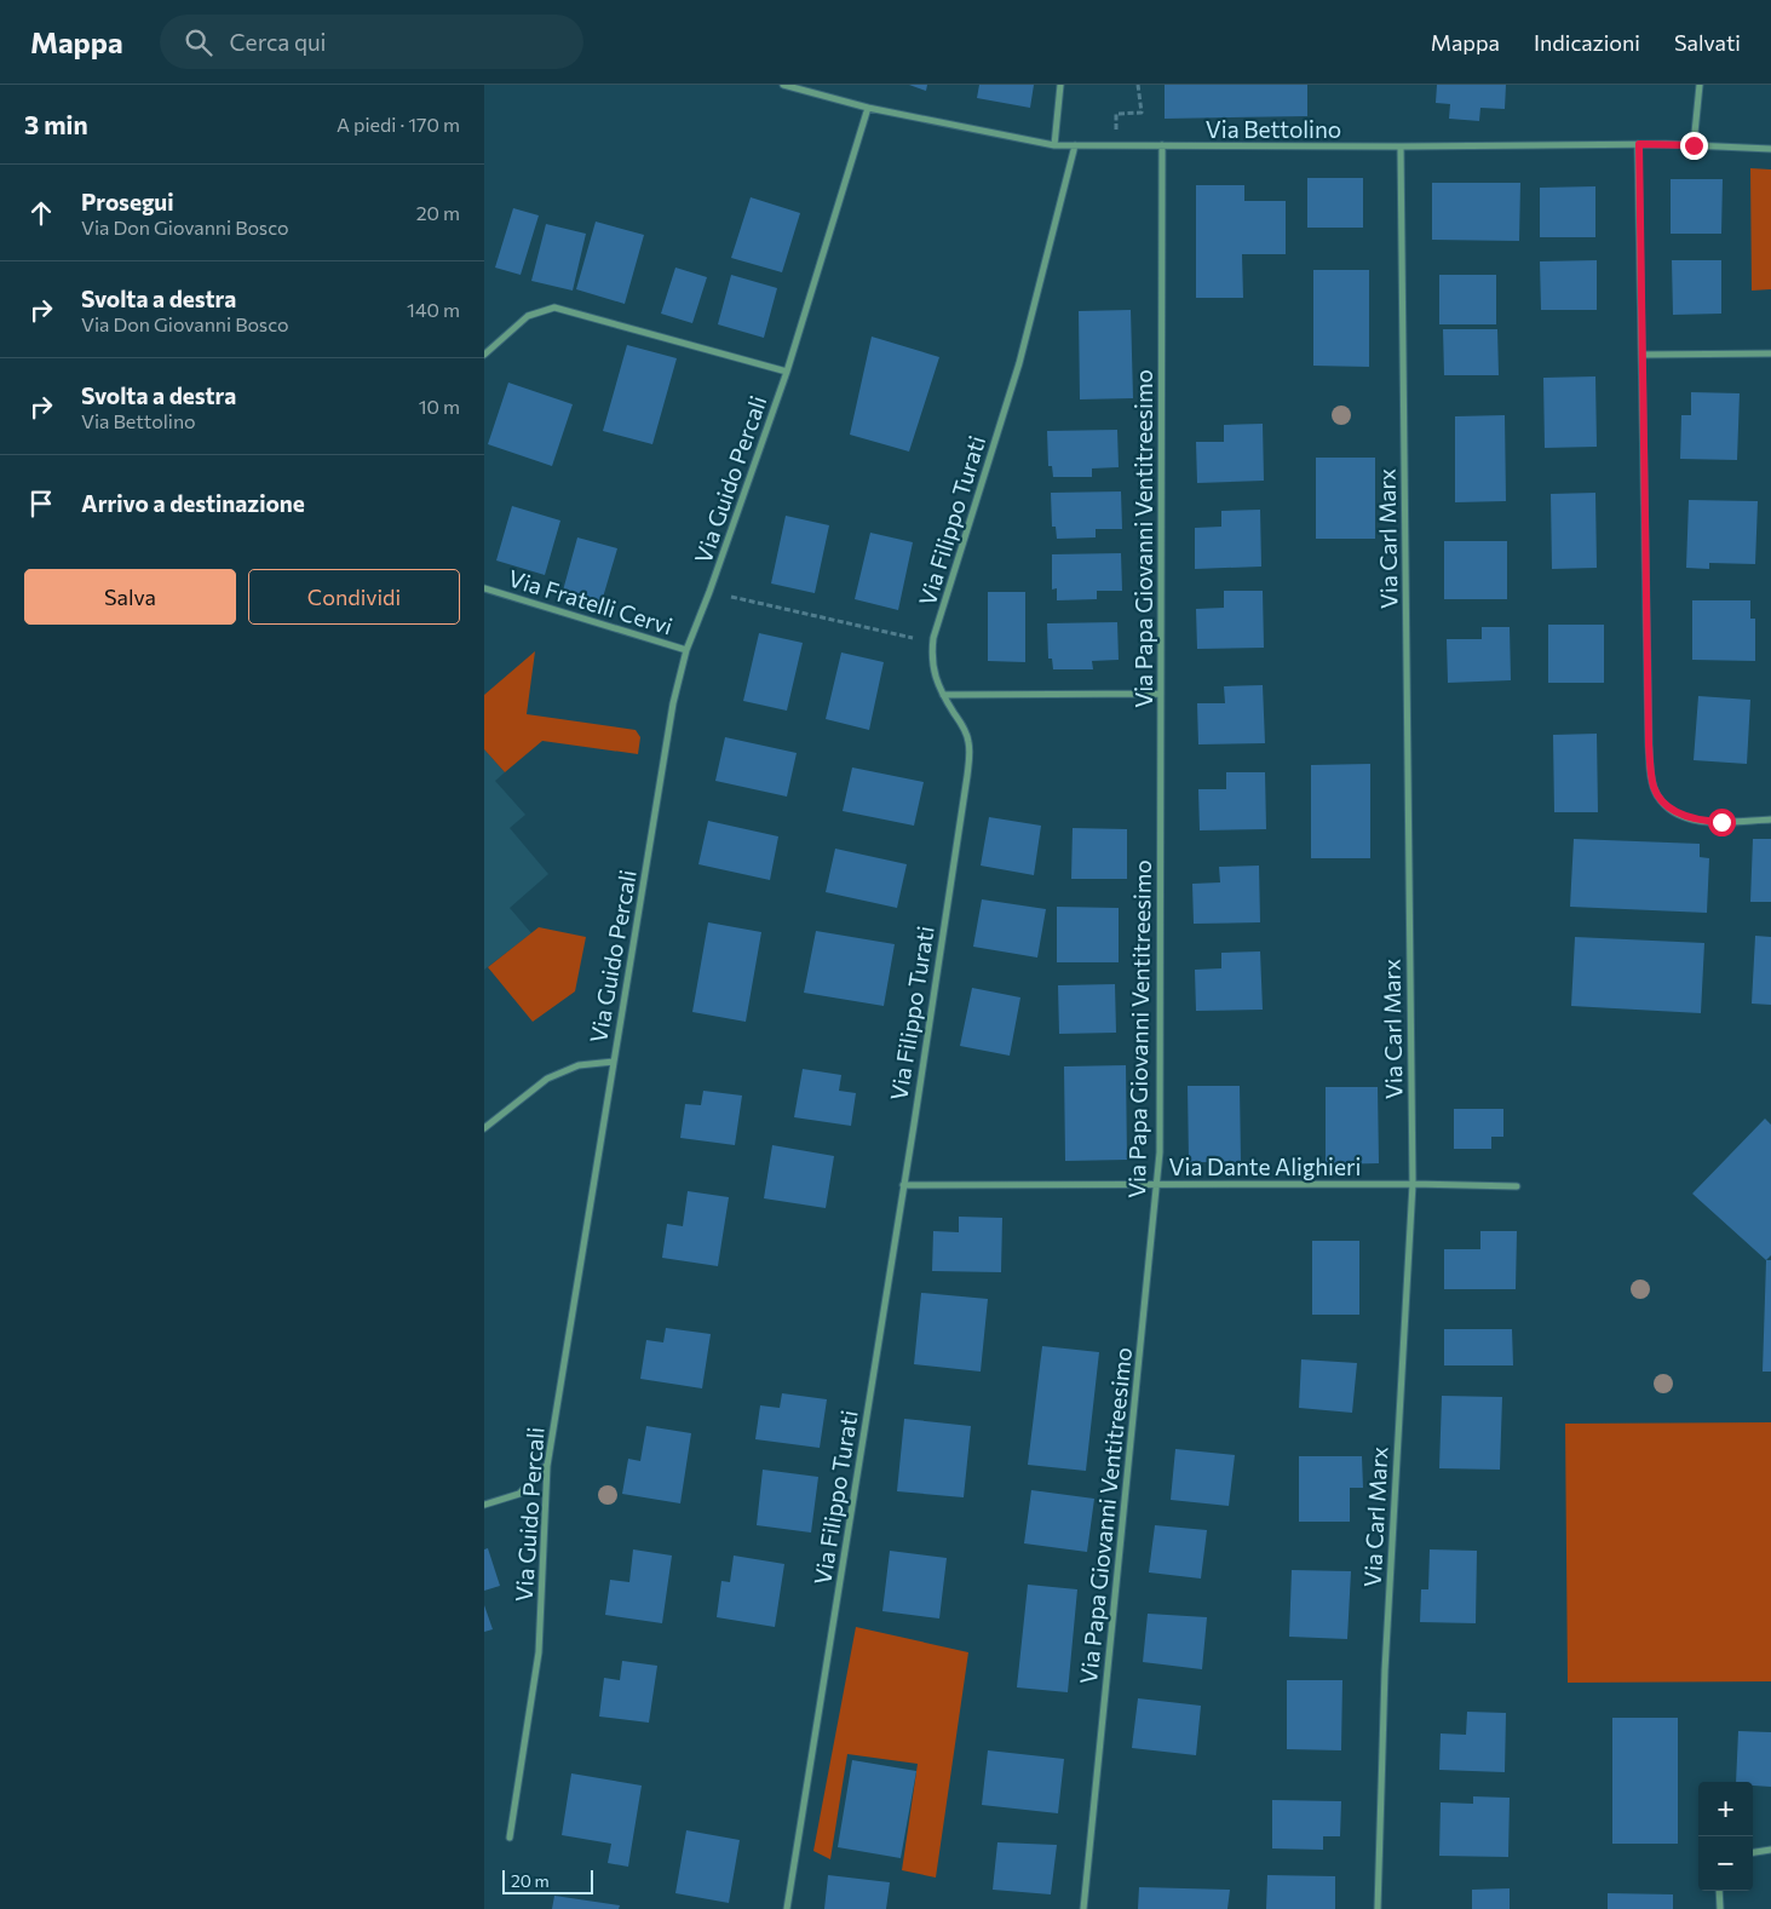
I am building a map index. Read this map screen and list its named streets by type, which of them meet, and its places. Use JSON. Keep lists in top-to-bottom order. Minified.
{"streets":{"street":["Via Bettolino","Via Guido Percali","Via Filippo Turati","Via Papa Giovanni Ventitreesimo","Via Carl Marx","Via Fratelli Cervi","Via Dante Alighieri"]},"crossings":[["Via Bettolino","Via Guido Percali"],["Via Bettolino","Via Filippo Turati"],["Via Bettolino","Via Papa Giovanni Ventitreesimo"],["Via Bettolino","Via Carl Marx"],["Via Guido Percali","Via Fratelli Cervi"],["Via Filippo Turati","Via Dante Alighieri"],["Via Papa Giovanni Ventitreesimo","Via Dante Alighieri"],["Via Carl Marx","Via Dante Alighieri"]],"scale_bar":"20 m","page":{"header":"Mappa","search":"Cerca qui","nav":["Mappa","Indicazioni","Salvati"],"heading":["3 min","A piedi · 170 m"],"list":[["Prosegui","Via Don Giovanni Bosco","20 m"],["Svolta a destra","Via Don Giovanni Bosco","140 m"],["Svolta a destra","Via Bettolino","10 m"],"Arrivo a destinazione"],"buttons":["Salva","Condividi"],"map_buttons":["+","−"],"scale":"20 m"}}
